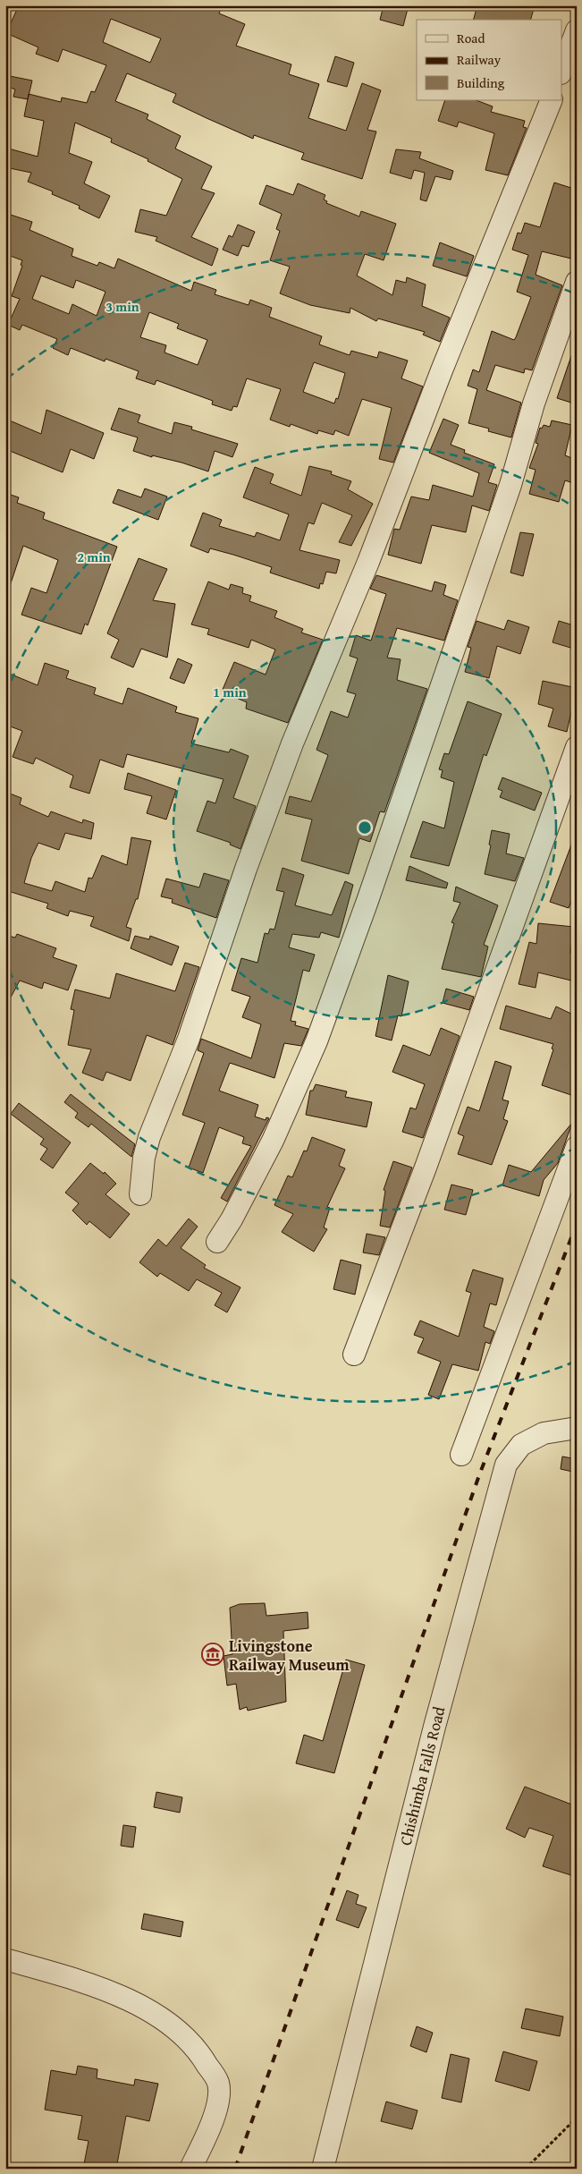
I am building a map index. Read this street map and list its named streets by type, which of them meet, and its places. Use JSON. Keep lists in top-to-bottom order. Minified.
{"streets":{"street":["Chishimba Falls Road"]},"places":{"museum":["Livingstone Railway Museum"]},"legend":["Road","Railway","Building"],"rings":["3 min","2 min","1 min"]}
